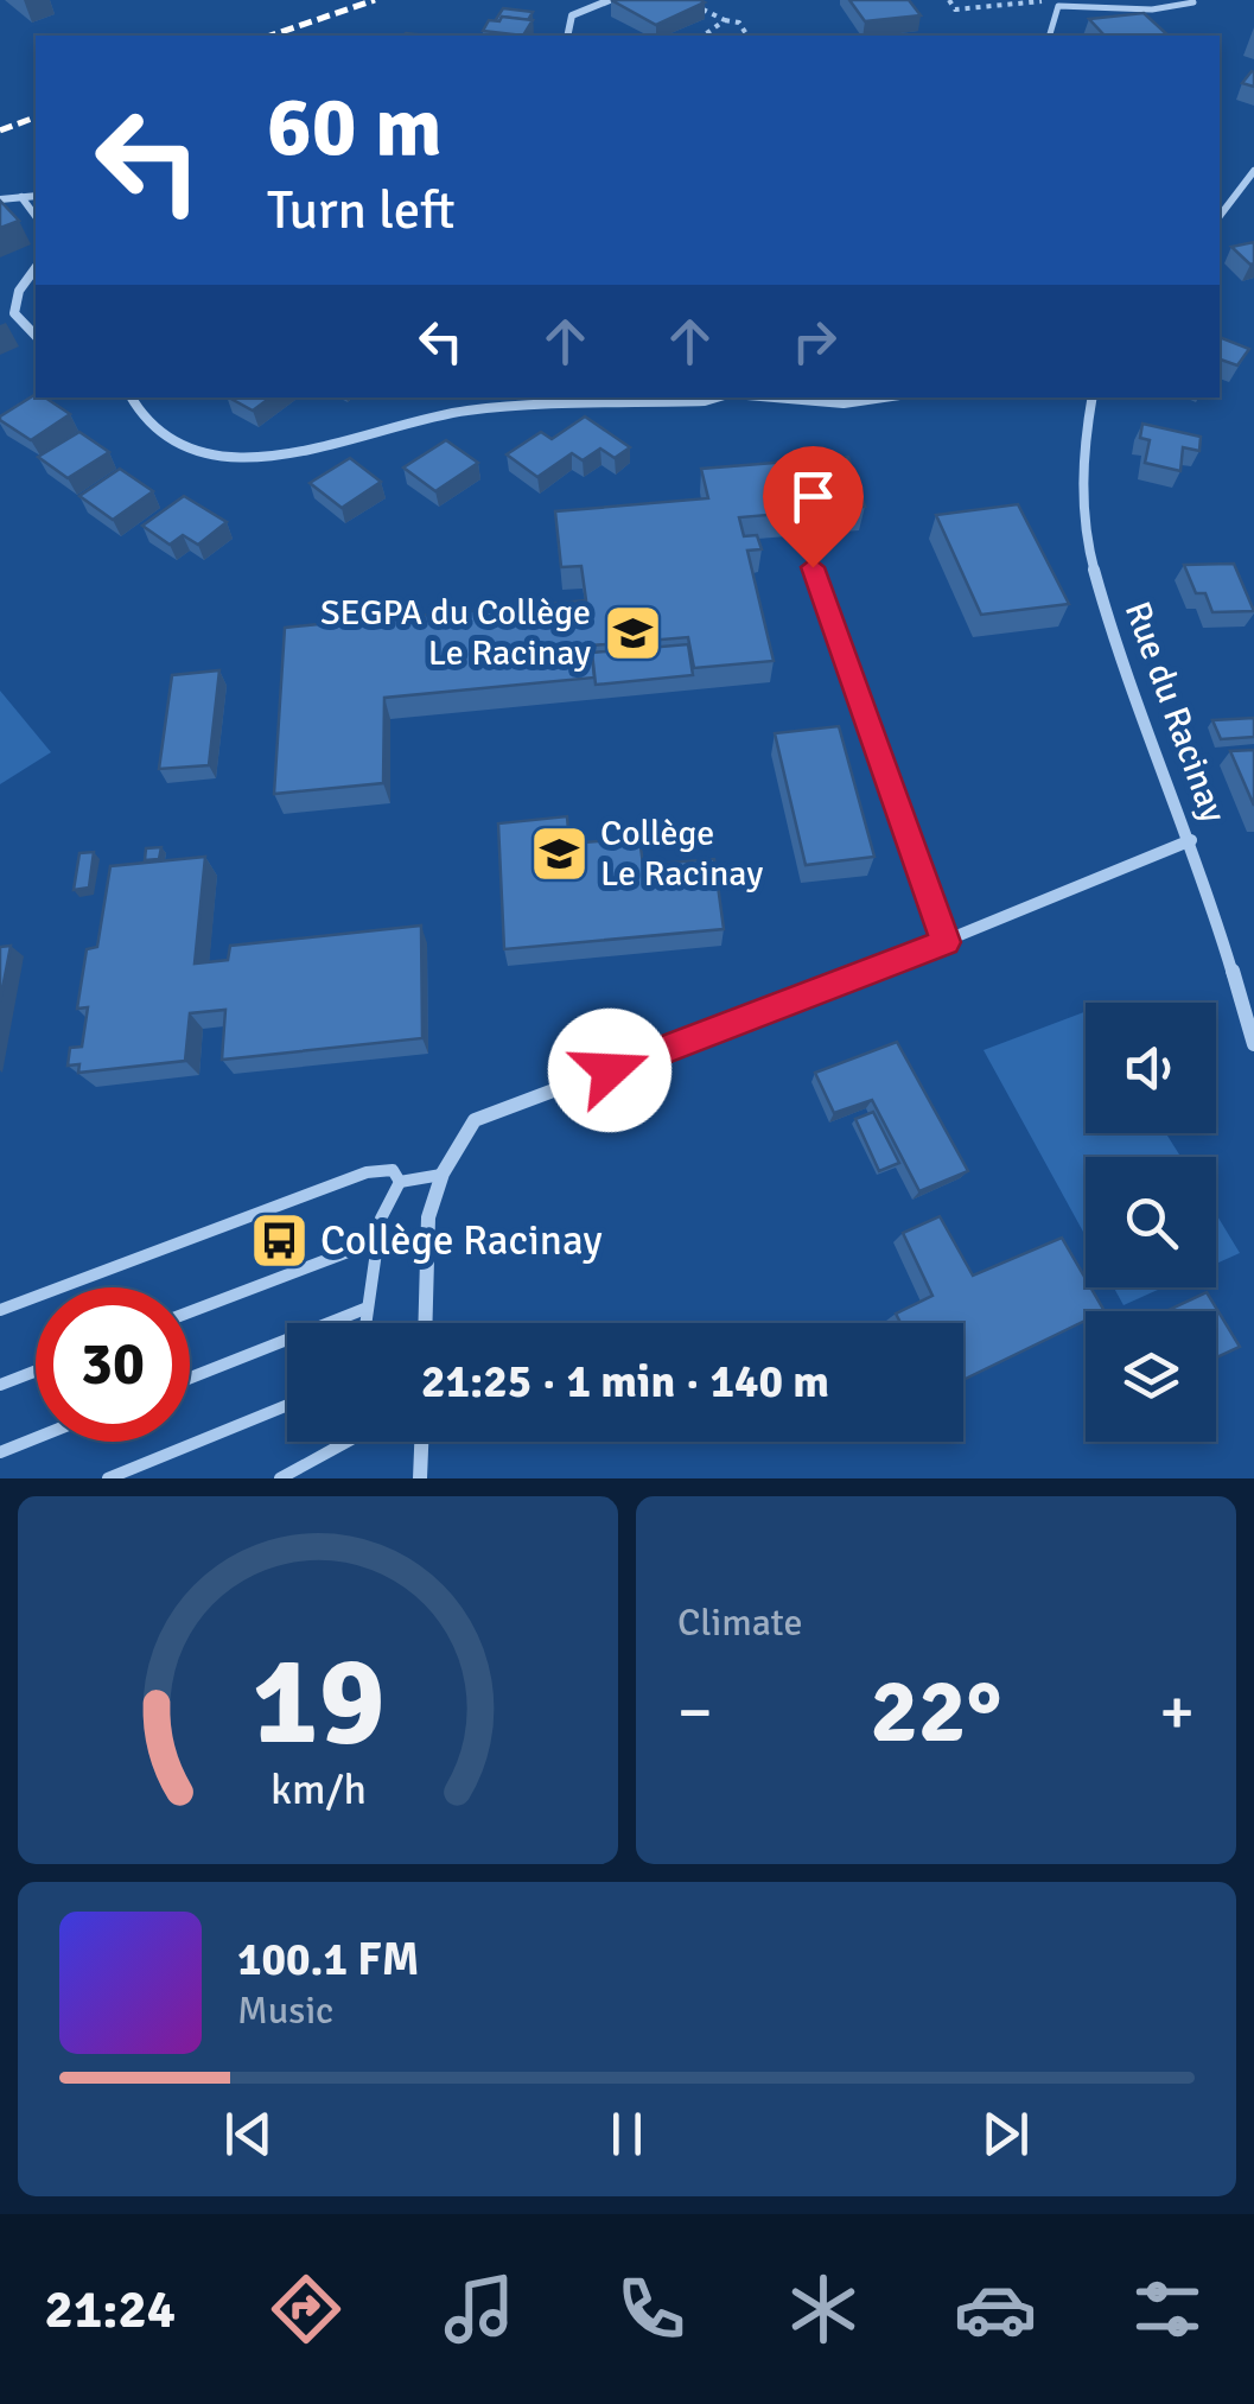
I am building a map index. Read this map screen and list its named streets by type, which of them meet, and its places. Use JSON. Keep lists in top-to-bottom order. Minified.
{"streets":{"street":["Rue du Racinay"]},"places":{"school or university":["SEGPA du Collège Le Racinay","Collège Le Racinay"],"bus stop":["Collège Racinay"]},"page":{"turn":["60 m","Turn left"],"limit":"30","trip":"21:25 · 1 min · 140 m","tile":"Climate","heat":["−","22°","+"],"song":["100.1 FM","Music"],"tabs":"21:24","gauge":["19","km/h"]}}
